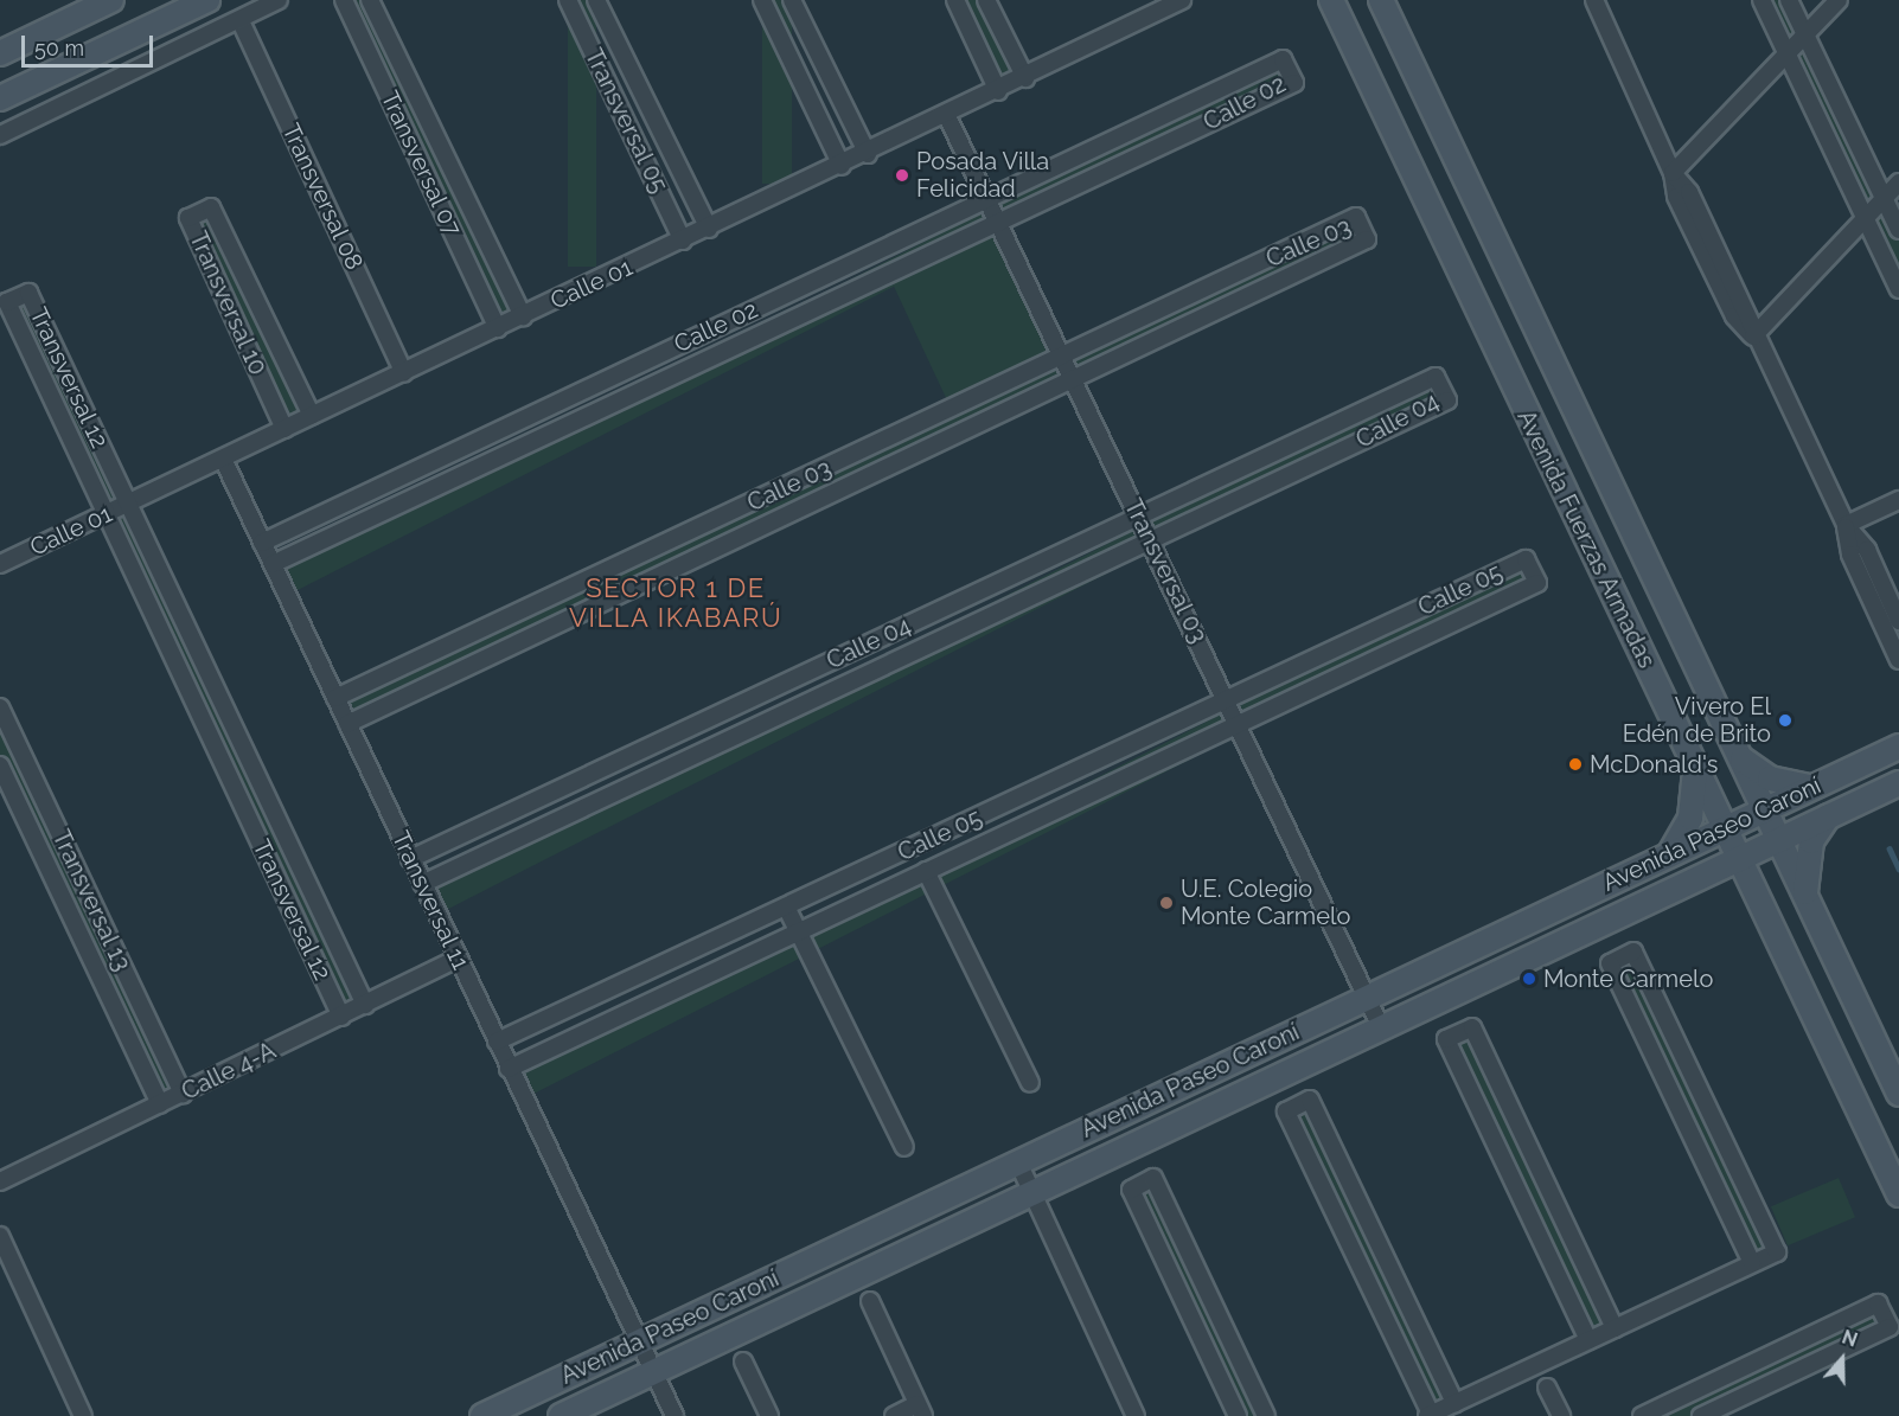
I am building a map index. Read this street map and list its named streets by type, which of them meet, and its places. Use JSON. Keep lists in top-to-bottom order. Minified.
{"streets":{"street":["Calle 02","Transversal 05","Transversal 07","Transversal 08","Calle 03","Calle 01","Transversal 10","Transversal 12","Calle 04","Avenida Fuerzas Armadas","Transversal 03","Calle 05","Avenida Paseo Caroní","Transversal 13","Transversal 11","Calle 4-A"]},"crossings":[["Calle 02","Transversal 03"],["Calle 02","Transversal 11"],["Transversal 05","Calle 01"],["Transversal 07","Calle 01"],["Transversal 08","Calle 01"],["Calle 03","Transversal 03"],["Calle 03","Transversal 11"],["Calle 01","Transversal 10"],["Calle 01","Transversal 12"],["Calle 01","Transversal 03"],["Calle 01","Transversal 11"],["Transversal 12","Calle 4-A"],["Calle 04","Transversal 03"],["Calle 04","Transversal 11"],["Avenida Fuerzas Armadas","Avenida Paseo Caroní"],["Transversal 03","Calle 05"],["Transversal 03","Avenida Paseo Caroní"],["Calle 05","Transversal 11"],["Avenida Paseo Caroní","Transversal 11"],["Transversal 13","Calle 4-A"],["Transversal 11","Calle 4-A"]],"districts":["SECTOR 1 DE VILLA IKABARÚ"],"places":["Posada Villa Felicidad","Vivero El Edén de Brito","McDonald's","U.E. Colegio Monte Carmelo","Monte Carmelo"],"scale_bar":"50 m","north":"top"}
